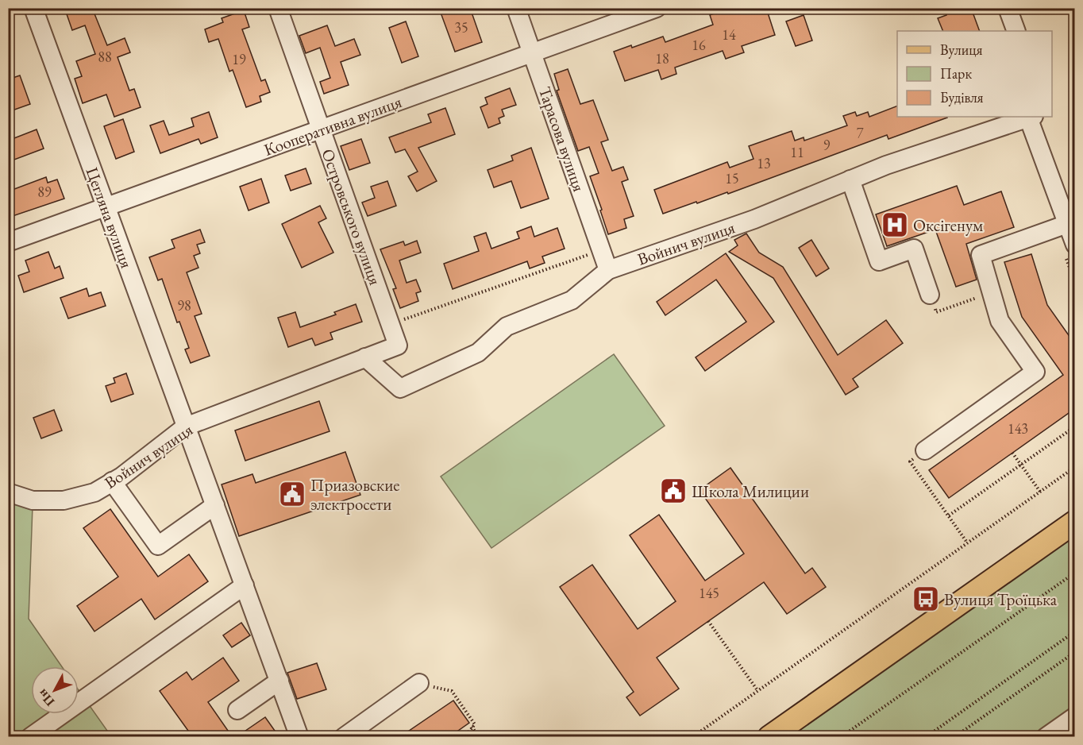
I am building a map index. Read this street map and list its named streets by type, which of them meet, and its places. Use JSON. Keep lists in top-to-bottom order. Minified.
{"streets":{"street":["Кооперативна вулиця","Тарасова вулиця","Островського вулиця","Цегляна вулиця","Войнич вулиця"]},"crossings":[["Кооперативна вулиця","Тарасова вулиця"],["Кооперативна вулиця","Островського вулиця"],["Кооперативна вулиця","Цегляна вулиця"],["Тарасова вулиця","Войнич вулиця"],["Островського вулиця","Войнич вулиця"],["Цегляна вулиця","Войнич вулиця"]],"places":{"hospital":["Оксігенум"],"public building":["Школа Милиции","Приазовские электросети"],"bus stop":["Вулиця Троїцька"]},"house_numbers":["35","14","16","88","18","19","7","9","11","13","15","89","98","143","145"],"legend":["Вулиця","Парк","Будівля"],"north":"bottom left"}
